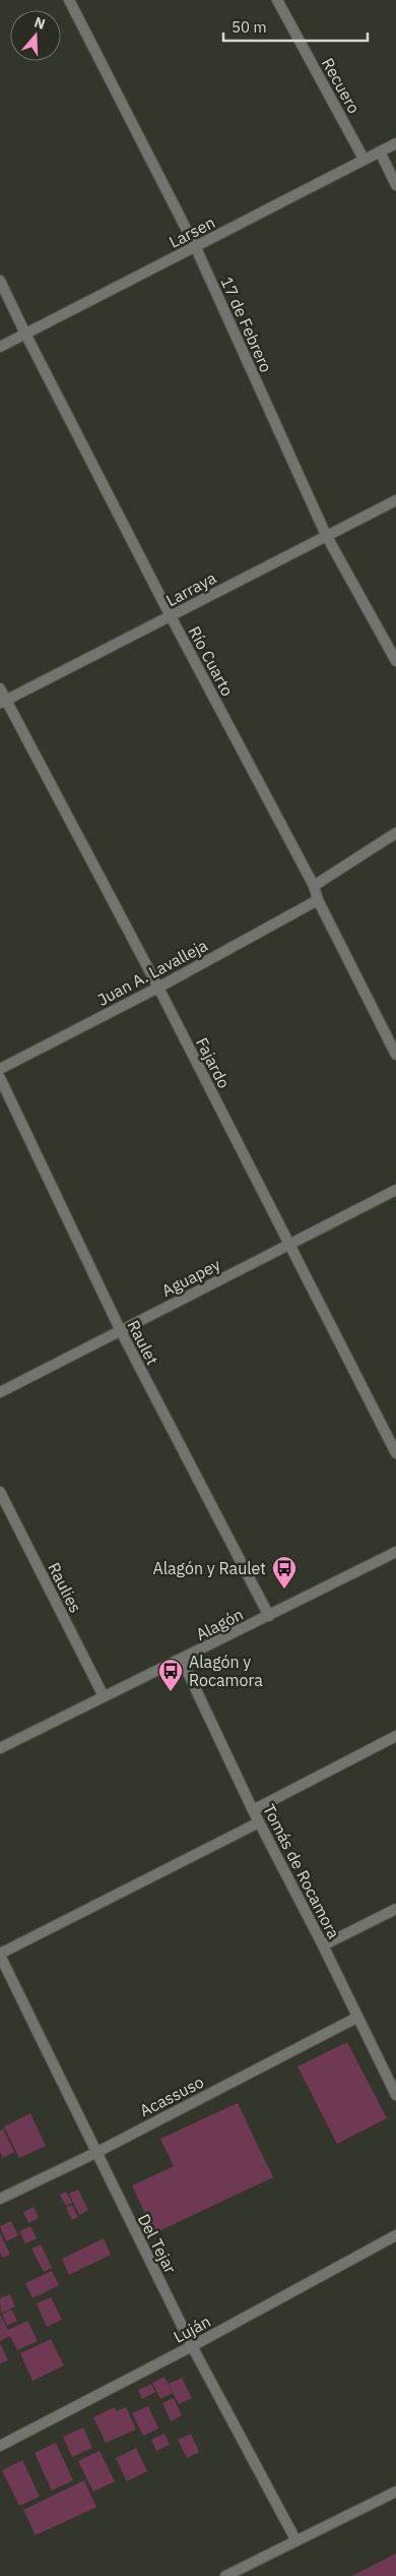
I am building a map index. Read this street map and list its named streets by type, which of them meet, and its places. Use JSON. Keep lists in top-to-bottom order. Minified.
{"streets":{"street":["Recuero","Larsen","17 de Febrero","Larraya","Río Cuarto","Juan A. Lavalleja","Fajardo","Aguapey","Raulet","Raulies","Alagón","Tomás de Rocamora","Acassuso","Del Tejar","Luján"]},"crossings":[["Recuero","Larsen"],["Larsen","17 de Febrero"],["Larsen","Río Cuarto"],["17 de Febrero","Larraya"],["Larraya","Río Cuarto"],["Larraya","Fajardo"],["Río Cuarto","Juan A. Lavalleja"],["Juan A. Lavalleja","Fajardo"],["Fajardo","Aguapey"],["Aguapey","Raulet"],["Raulet","Alagón"],["Raulies","Alagón"],["Alagón","Tomás de Rocamora"],["Tomás de Rocamora","Acassuso"],["Acassuso","Del Tejar"],["Del Tejar","Luján"]],"places":{"bus stop":["Alagón y Raulet","Alagón y Rocamora"]},"scale_bar":"50 m","north":"top"}
